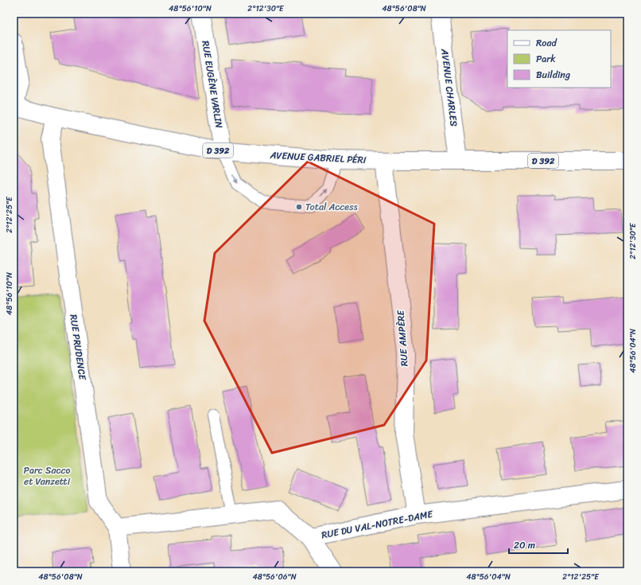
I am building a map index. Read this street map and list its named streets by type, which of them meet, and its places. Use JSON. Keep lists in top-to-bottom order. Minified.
{"streets":{"street":["RUE EUGÈNE VARLIN","AVENUE CHARLES","D 392","AVENUE GABRIEL PÉRI","RUE AMPÈRE","RUE PRUDENCE","RUE DU VAL-NOTRE-DAME"]},"crossings":[["RUE EUGÈNE VARLIN","AVENUE GABRIEL PÉRI"],["AVENUE CHARLES","AVENUE GABRIEL PÉRI"],["AVENUE GABRIEL PÉRI","RUE AMPÈRE"],["AVENUE GABRIEL PÉRI","RUE PRUDENCE"],["RUE AMPÈRE","RUE DU VAL-NOTRE-DAME"],["RUE PRUDENCE","RUE DU VAL-NOTRE-DAME"]],"parks":["Parc Sacco et Vanzetti"],"places":["Total Access"],"legend":["Road","Park","Building"],"scale_bar":"20 m","coordinates":["48°56'10\"N","2°12'30\"E","48°56'08\"N","2°12'25\"E","48°56'04\"N","48°56'06\"N"]}
